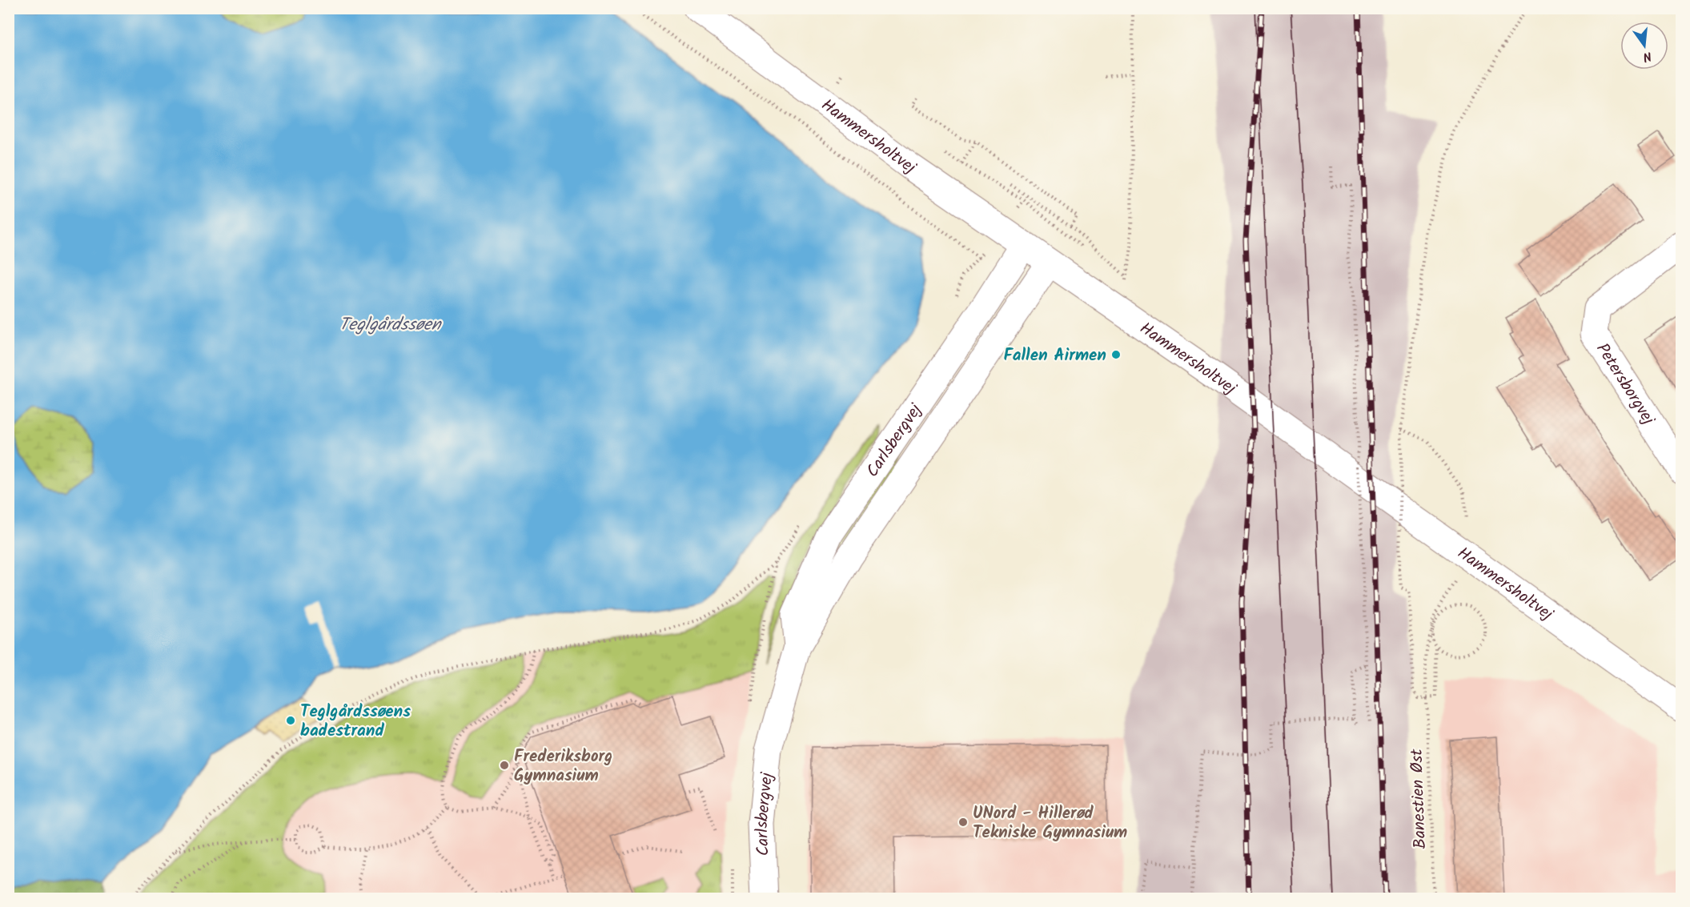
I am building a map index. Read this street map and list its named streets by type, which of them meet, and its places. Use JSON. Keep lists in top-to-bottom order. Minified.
{"streets":{"street":["Hammersholtvej","Petersborgvej","Carlsbergvej"],"path":["Banestien Øst"]},"crossings":[["Hammersholtvej","Carlsbergvej"]],"water":["Teglgårdssøen"],"places":["Fallen Airmen","Teglgårdssøens badestrand","Frederiksborg Gymnasium","UNord - Hillerød Tekniske Gymnasium"],"north":"bottom"}
